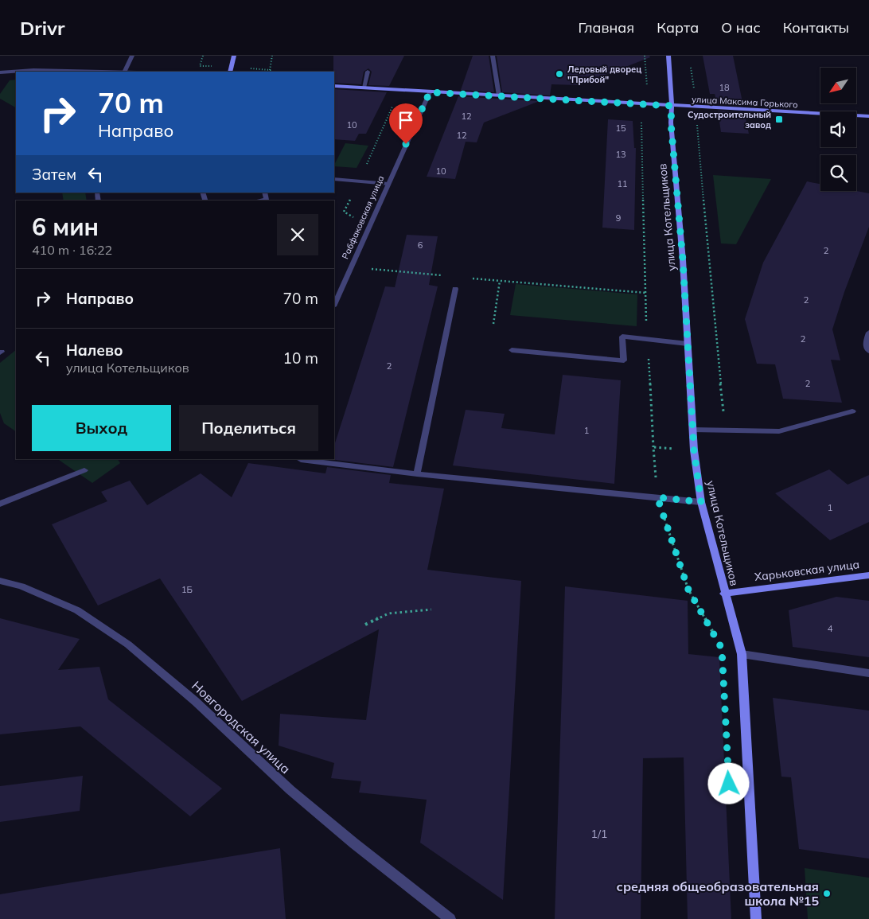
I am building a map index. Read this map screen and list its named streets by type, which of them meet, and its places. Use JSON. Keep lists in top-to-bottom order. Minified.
{"streets":{"street":["улица Максима Горького","Рабфаковская улица","улица Котельщиков","Харьковская улица","Новгородская улица"]},"crossings":[["улица Максима Горького","Рабфаковская улица"],["улица Максима Горького","улица Котельщиков"],["улица Котельщиков","Харьковская улица"]],"places":{"other":["Ледовый дворец \"Прибой\"","средняя общеобразовательная школа №15"],"transit":["Судостроительный завод"]},"house_numbers":["18","12","10","15","12","13","10","11","9","6","2","2","2","2","2","1","1","1Б","4","1/1"],"north":"bottom left","page":{"header":"Drivr","nav":["Главная","Карта","О нас","Контакты"],"turn":["70 m","Направо"],"then":"Затем","heading":["6 мин","410 m · 16:22"],"list":[{"name":"Направо","value":"70 m"},{"name":"Налево","note":"улица Котельщиков","value":"10 m"}],"buttons":["Выход","Поделиться"]}}
